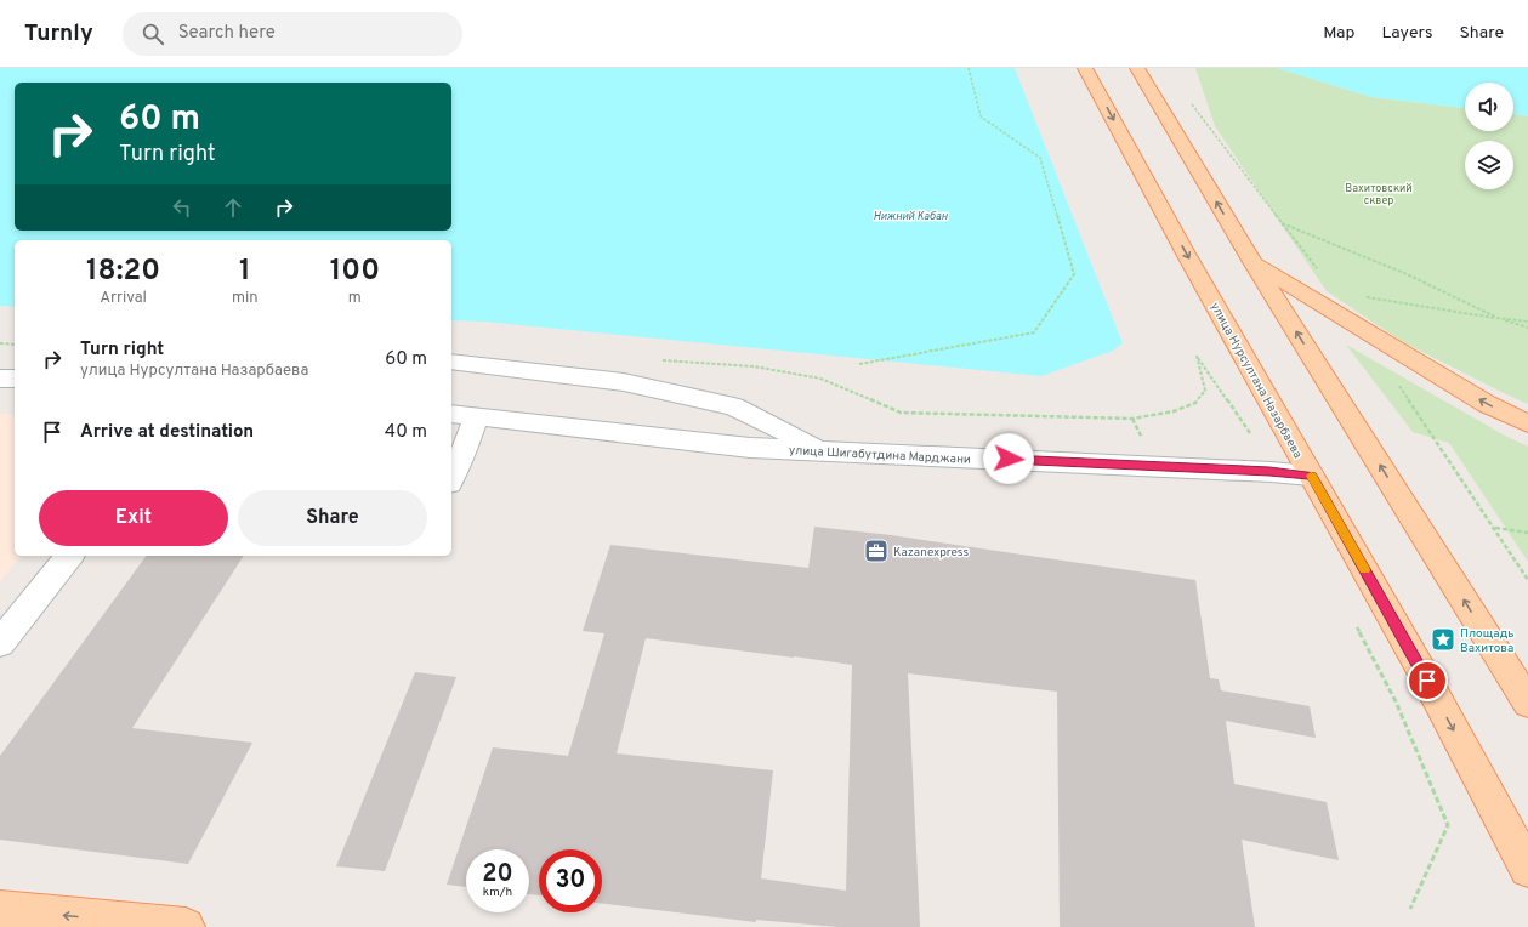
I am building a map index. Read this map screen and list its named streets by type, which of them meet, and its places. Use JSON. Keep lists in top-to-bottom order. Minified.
{"streets":{"main road":["улица Нурсултана Назарбаева"],"street":["улица Шигабутдина Марджани"]},"crossings":[["улица Нурсултана Назарбаева","улица Шигабутдина Марджани"]],"water":["Нижний Кабан"],"parks":["Вахитовский сквер"],"places":{"office":["Kazanexpress"],"place":["Площадь Вахитова"]},"page":{"header":"Turnly","search":"Search here","nav":["Map","Layers","Share"],"turn":["60 m","Turn right"],"eta":["18:20","Arrival","1","min","100","m"],"list":[{"name":"Turn right","note":"улица Нурсултана Назарбаева","value":"60 m"},{"name":"Arrive at destination","value":"40 m"}],"buttons":["Exit","Share"],"speed":"20 km/h","limit":"30"}}
